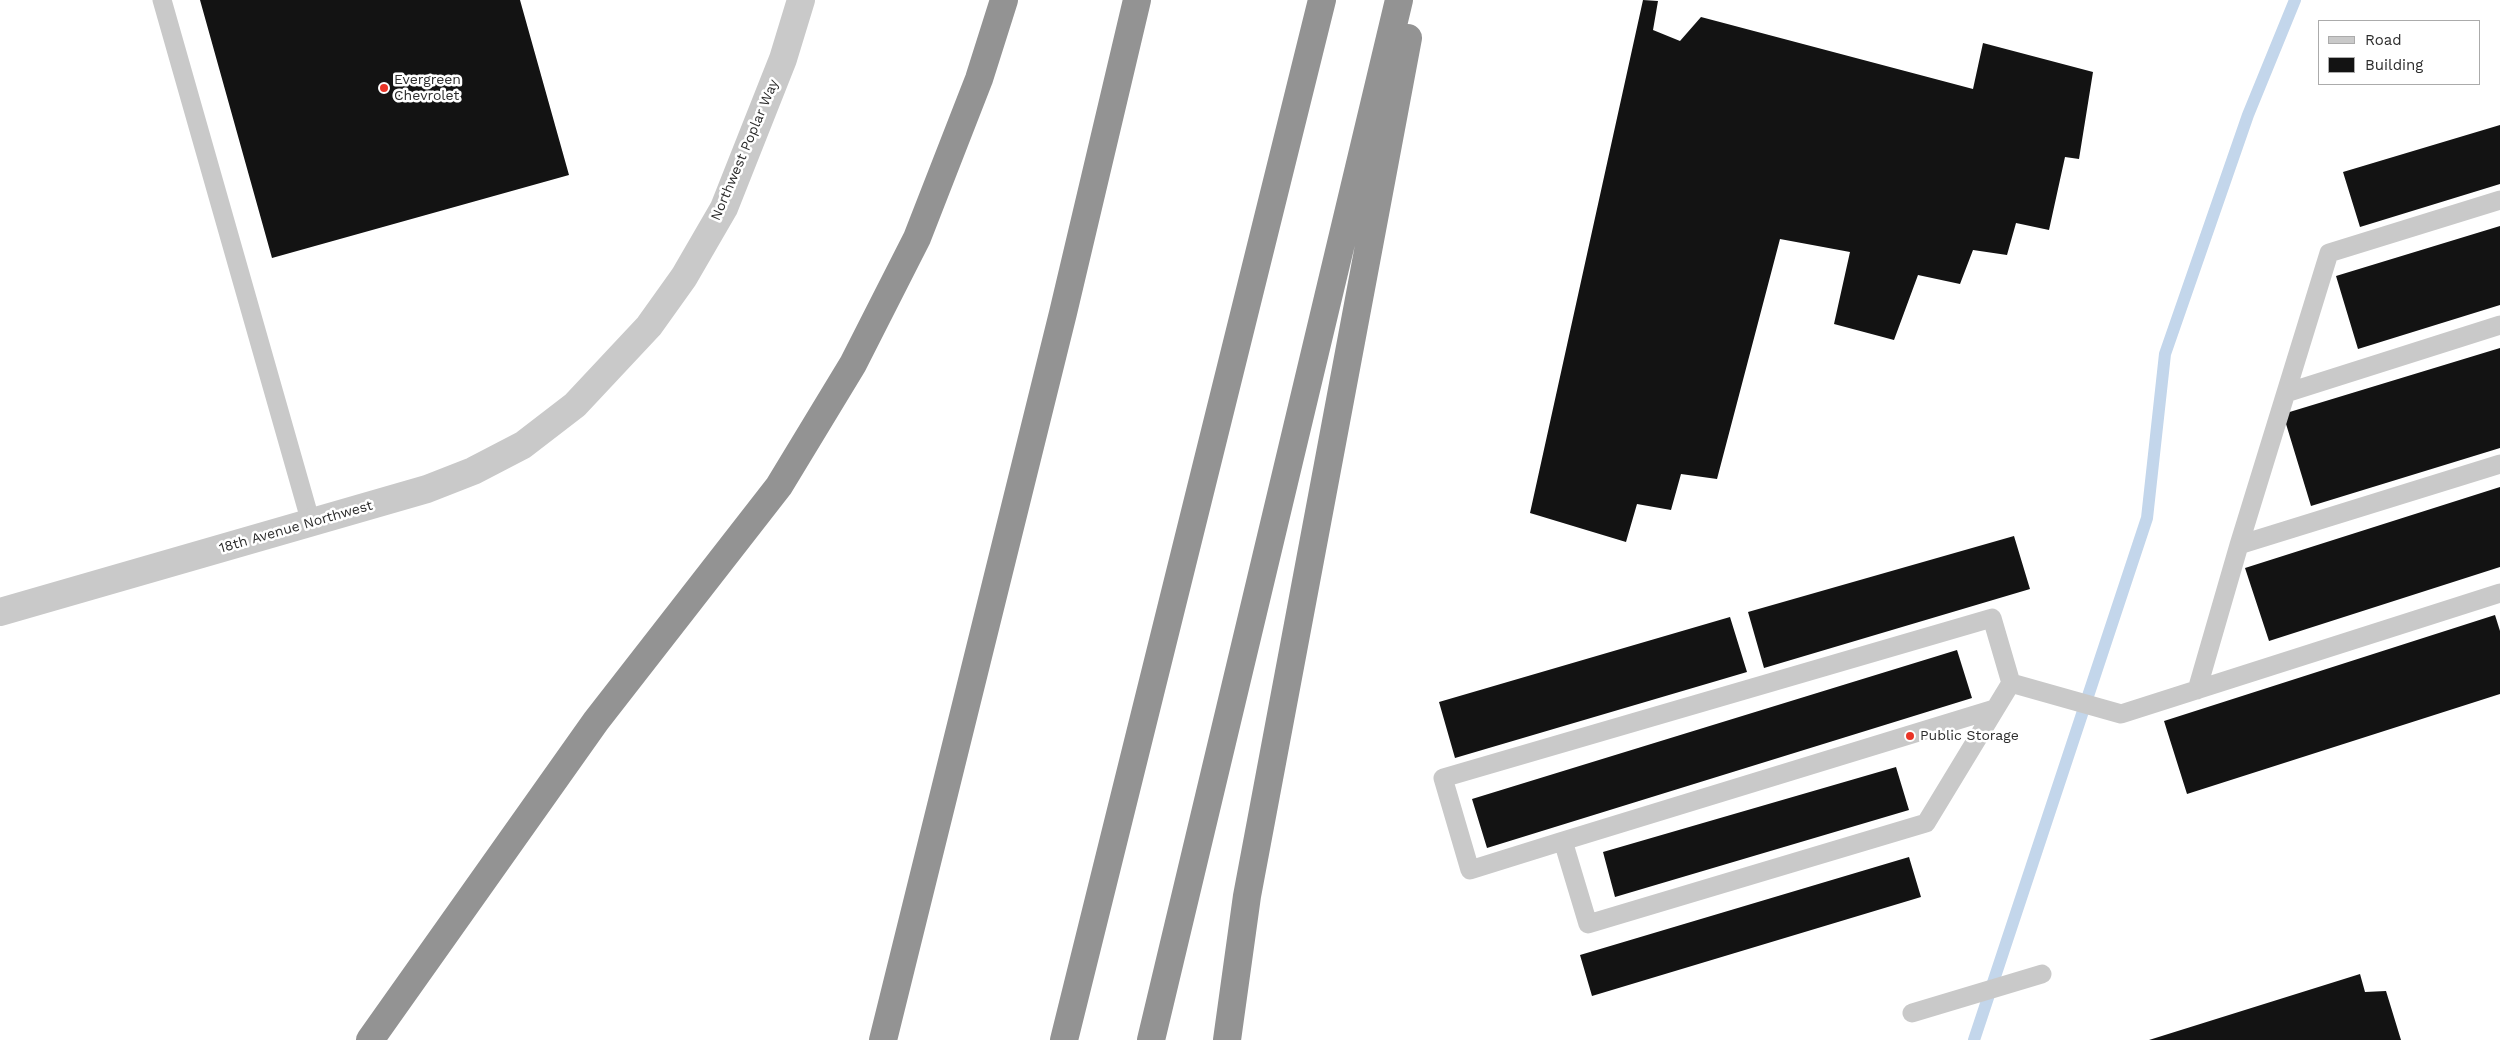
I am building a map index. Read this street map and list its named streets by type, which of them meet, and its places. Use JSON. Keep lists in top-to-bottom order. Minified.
{"streets":{"street":["Northwest Poplar Way","18th Avenue Northwest"]},"crossings":[["Northwest Poplar Way","18th Avenue Northwest"]],"places":["Evergreen Chevrolet","Public Storage"],"legend":["Road","Building"]}
